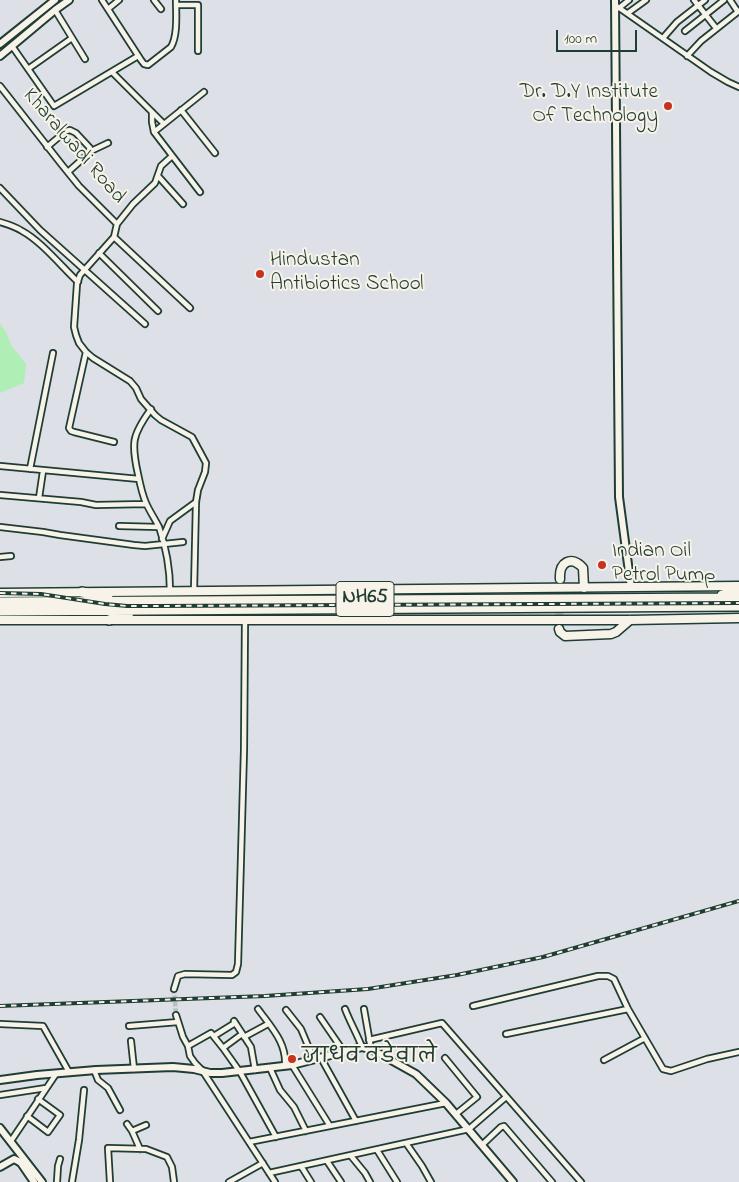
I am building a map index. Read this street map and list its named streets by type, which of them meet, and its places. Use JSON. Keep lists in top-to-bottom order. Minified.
{"streets":{"highway":["NH65"],"street":["Kharalwadi Road"]},"places":["Dr. D.Y Institute Of Technology","Hindustan Antibiotics School","Indian Oil Petrol Pump","जाधव वडेवाले"],"scale_bar":"100 m"}
